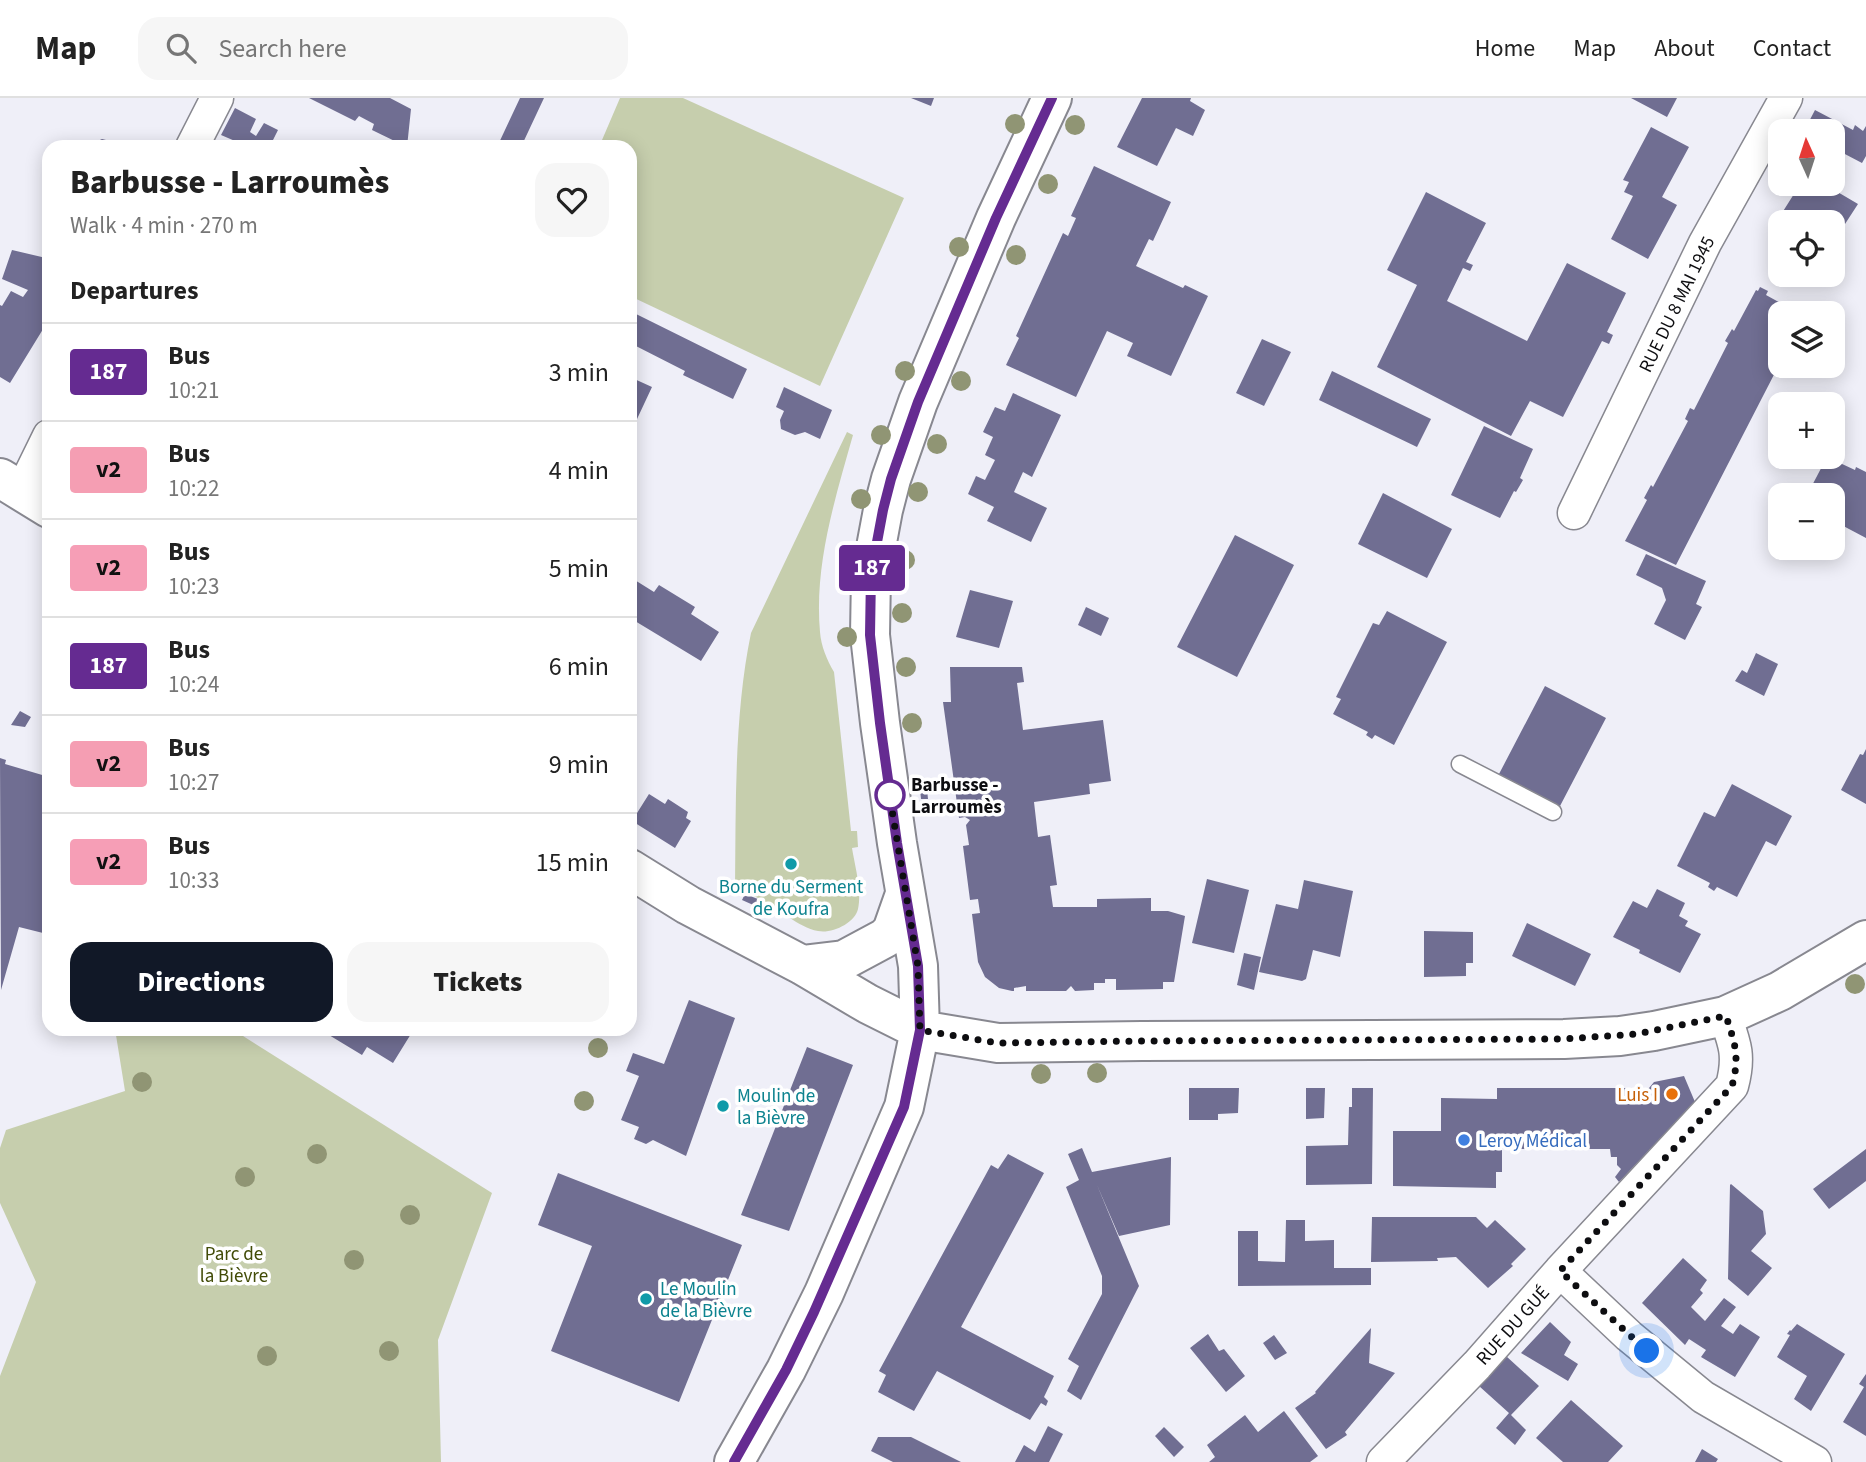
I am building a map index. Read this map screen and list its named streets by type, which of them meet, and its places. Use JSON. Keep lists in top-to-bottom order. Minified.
{"streets":{"street":["RUE DU 8 MAI 1945","RUE DU GUÉ"]},"parks":["Parc de la Bièvre"],"places":["Barbusse - Larroumès","Borne du Serment de Koufra","Luis I","Moulin de la Bièvre","Leroy Médical","Le Moulin de la Bièvre"],"lines":["bus line 187"],"north":"top","page":{"header":"Map","search":"Search here","nav":["Home","Map","About","Contact"],"on_map":"187","map_buttons":["+","−"],"heading":[["Barbusse - Larroumès","Walk · 4 min · 270 m"],"Departures"],"list":[{"mark":"187","name":"Bus","note":"10:21","value":"3 min"},{"mark":"v2","name":"Bus","note":"10:22","value":"4 min"},{"mark":"v2","name":"Bus","note":"10:23","value":"5 min"},{"mark":"187","name":"Bus","note":"10:24","value":"6 min"},{"mark":"v2","name":"Bus","note":"10:27","value":"9 min"},{"mark":"v2","name":"Bus","note":"10:33","value":"15 min"}],"buttons":["Directions","Tickets"]}}
